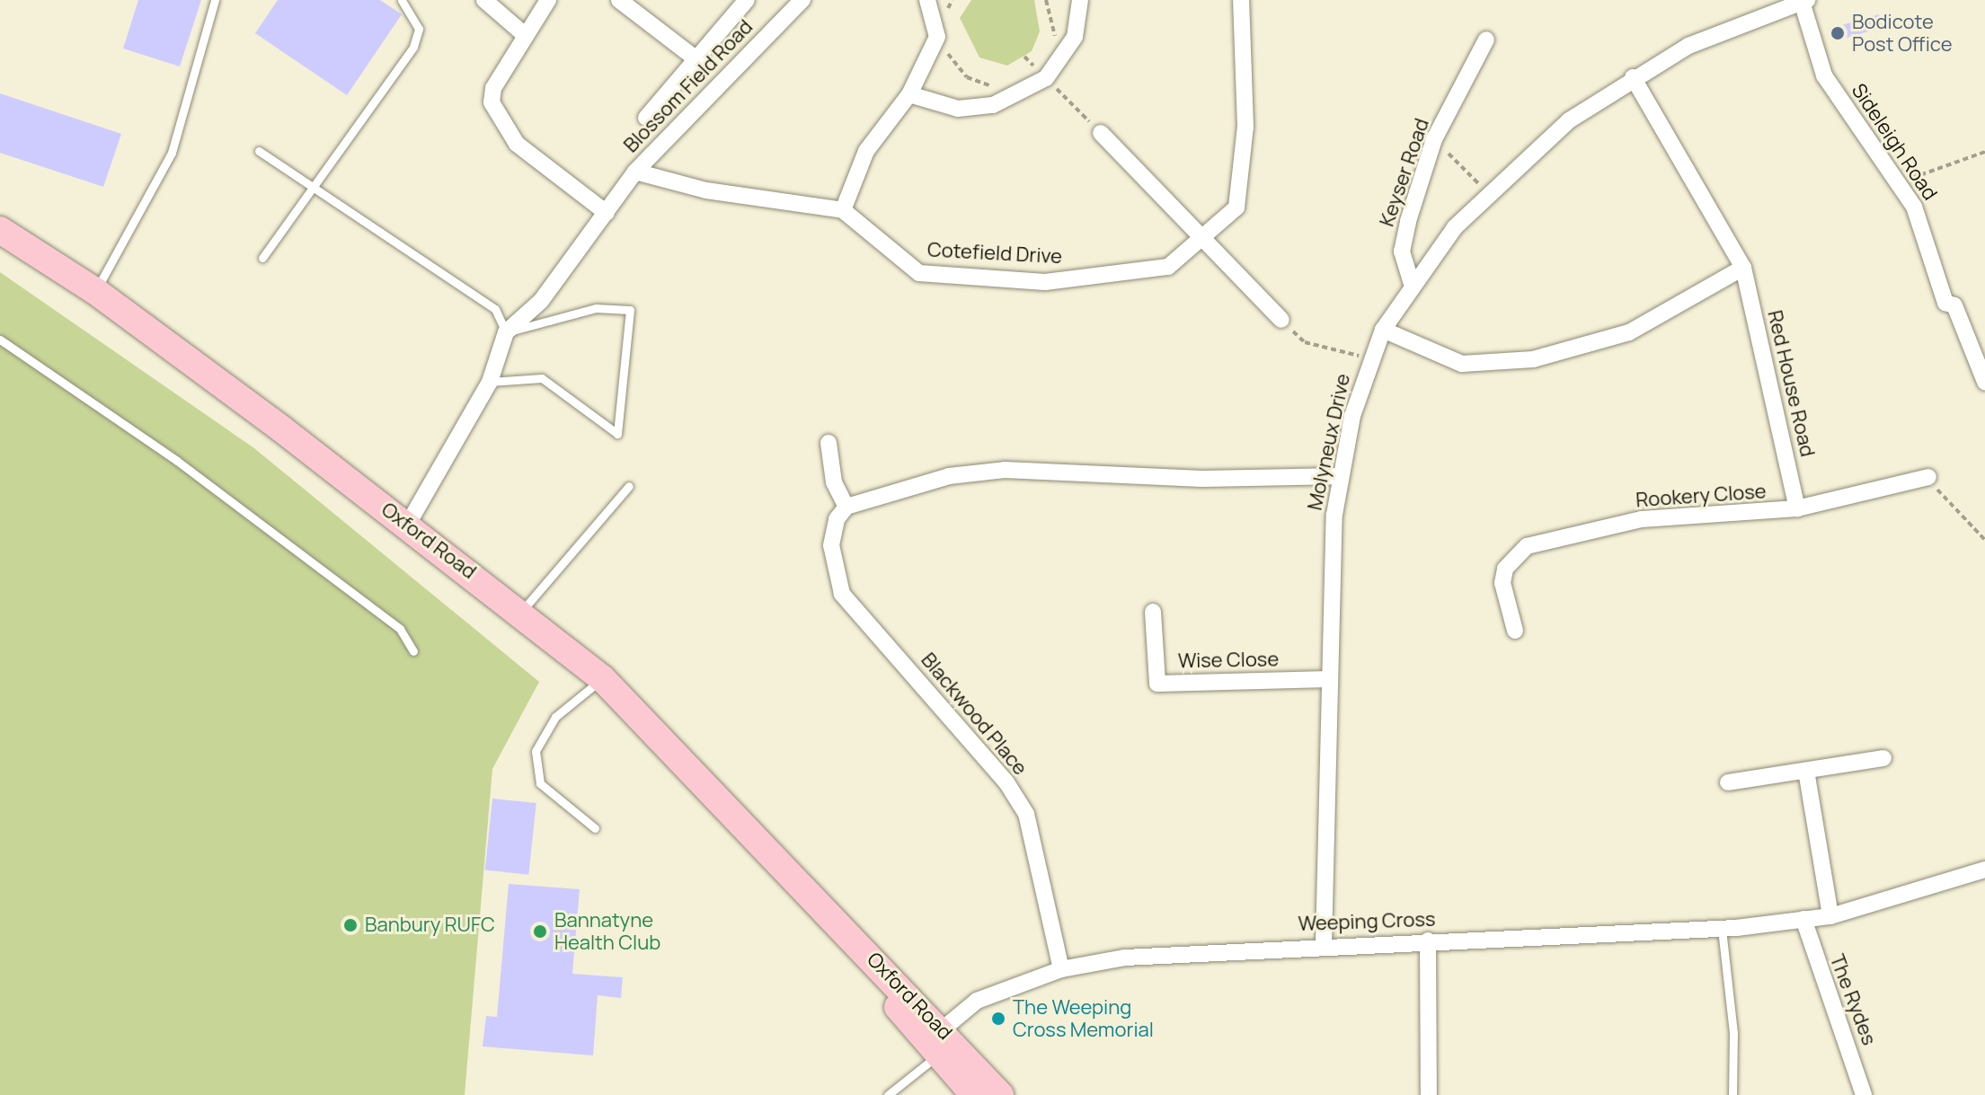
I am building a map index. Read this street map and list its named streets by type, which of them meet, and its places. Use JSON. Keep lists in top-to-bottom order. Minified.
{"streets":{"main road":["Oxford Road"],"street":["Blossom Field Road","Sideleigh Road","Keyser Road","Cotefield Drive","Red House Road","Molyneux Drive","Rookery Close","Wise Close","Blackwood Place","Weeping Cross","The Rydes"]},"crossings":[["Sideleigh Road","Molyneux Drive"],["Keyser Road","Molyneux Drive"],["Red House Road","Molyneux Drive"],["Red House Road","Rookery Close"],["Molyneux Drive","Wise Close"],["Molyneux Drive","Weeping Cross"],["Oxford Road","Weeping Cross"],["Blackwood Place","Weeping Cross"],["Weeping Cross","The Rydes"]],"places":["Bodicote Post Office","Banbury RUFC","Bannatyne Health Club","The Weeping Cross Memorial"]}
